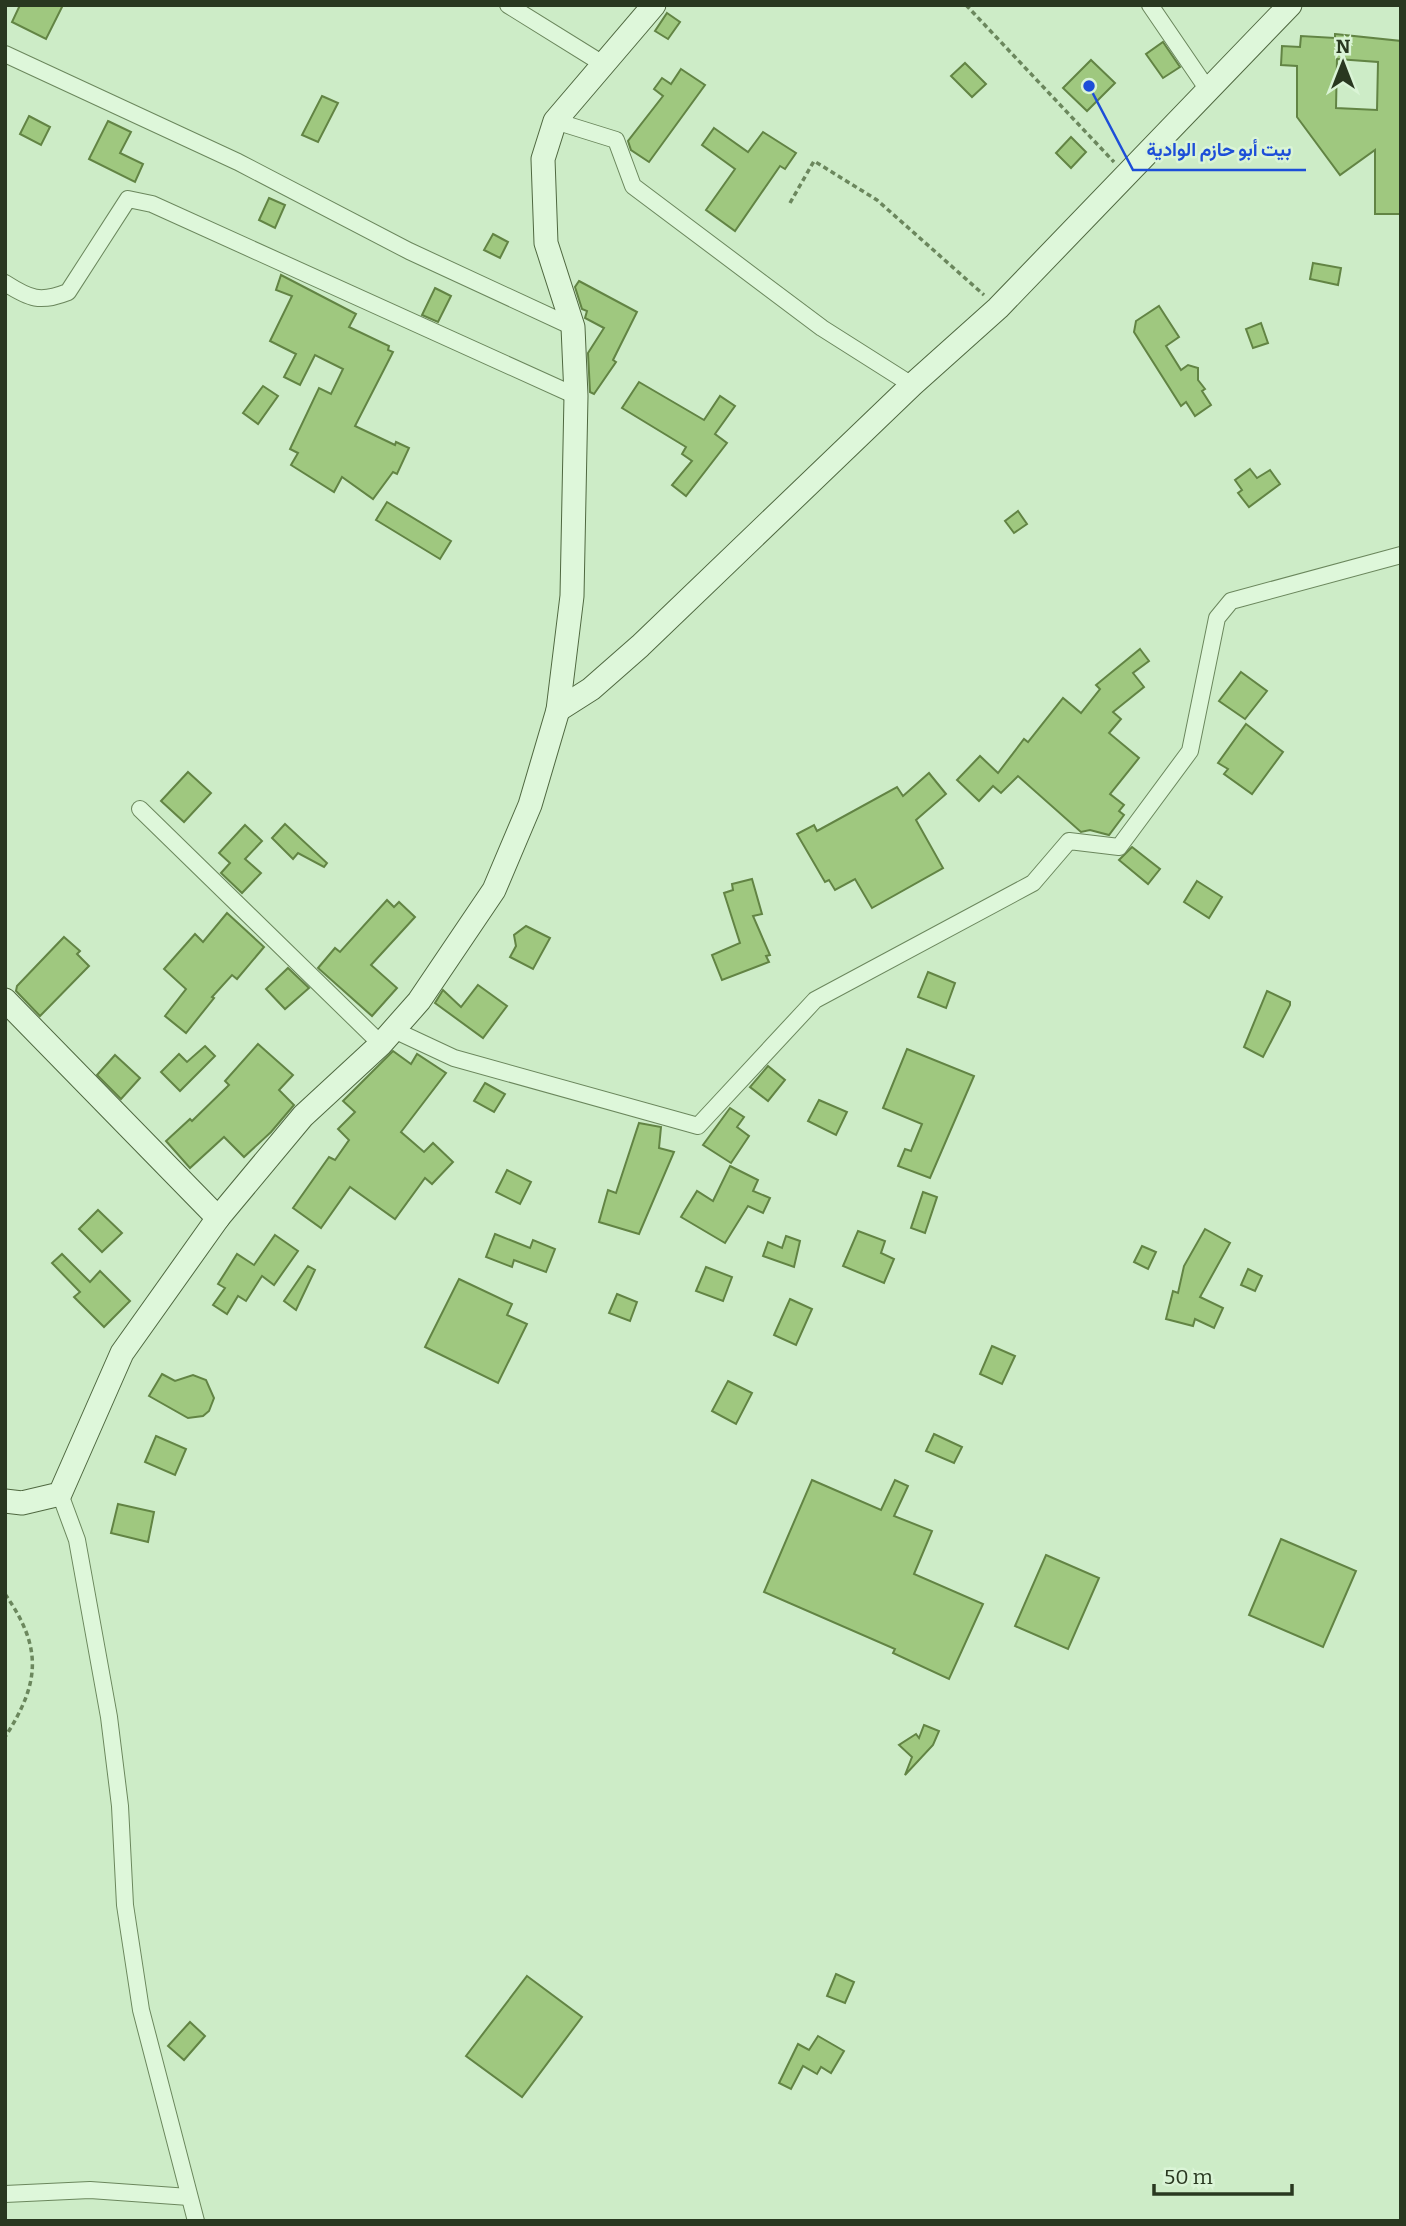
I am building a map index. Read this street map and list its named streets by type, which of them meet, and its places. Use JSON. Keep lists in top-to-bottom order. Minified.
{"places":["بيت أبو حازم الوادية"],"scale_bar":"50 m","north":"top"}
